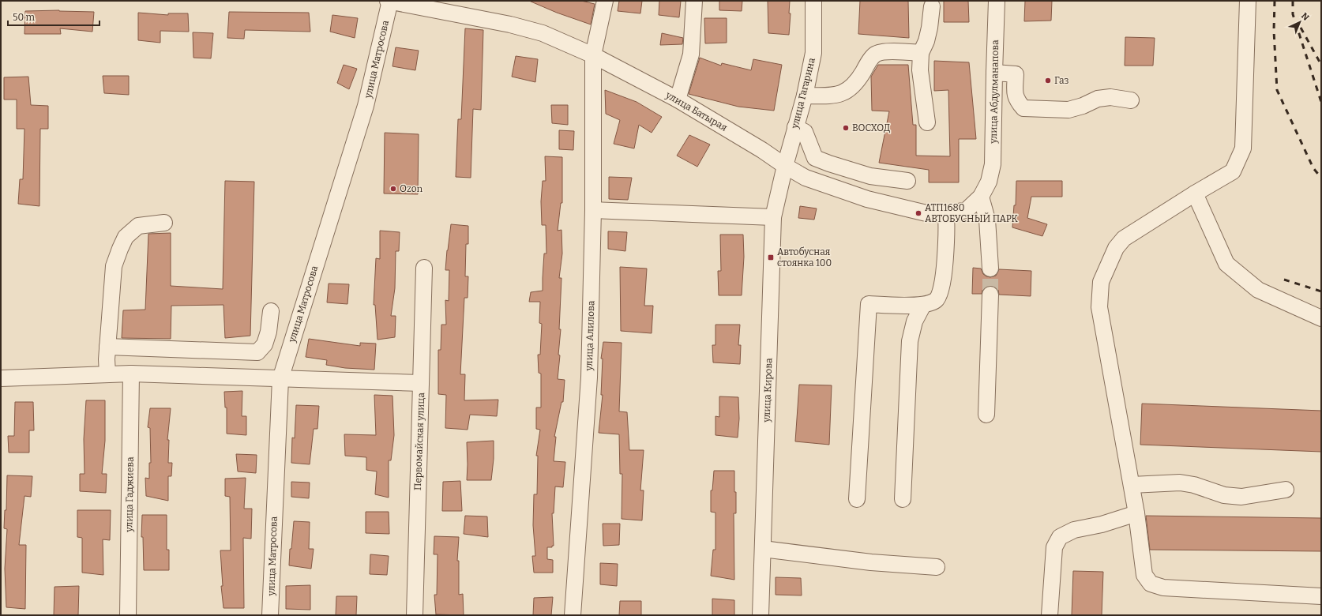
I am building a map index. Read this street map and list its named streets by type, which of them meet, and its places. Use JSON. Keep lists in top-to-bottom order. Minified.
{"streets":{"street":["улица Матросова","улица Абдулманапова","улица Гагарина","улица Батырая","улица Алилова","улица Кирова","Первомайская улица","улица Гаджиева"]},"crossings":[["улица Матросова","улица Батырая"],["улица Абдулманапова","улица Батырая"],["улица Гагарина","улица Батырая"],["улица Гагарина","улица Кирова"],["улица Батырая","улица Алилова"],["улица Батырая","улица Кирова"]],"places":{"other":["Газ","ВОСХОД","Ozon","АТП1680 АВТОБУСНЫЙ ПАРК"],"transit":["Автобусная стоянка 100"]},"scale_bar":"50 m","north":"top right"}
